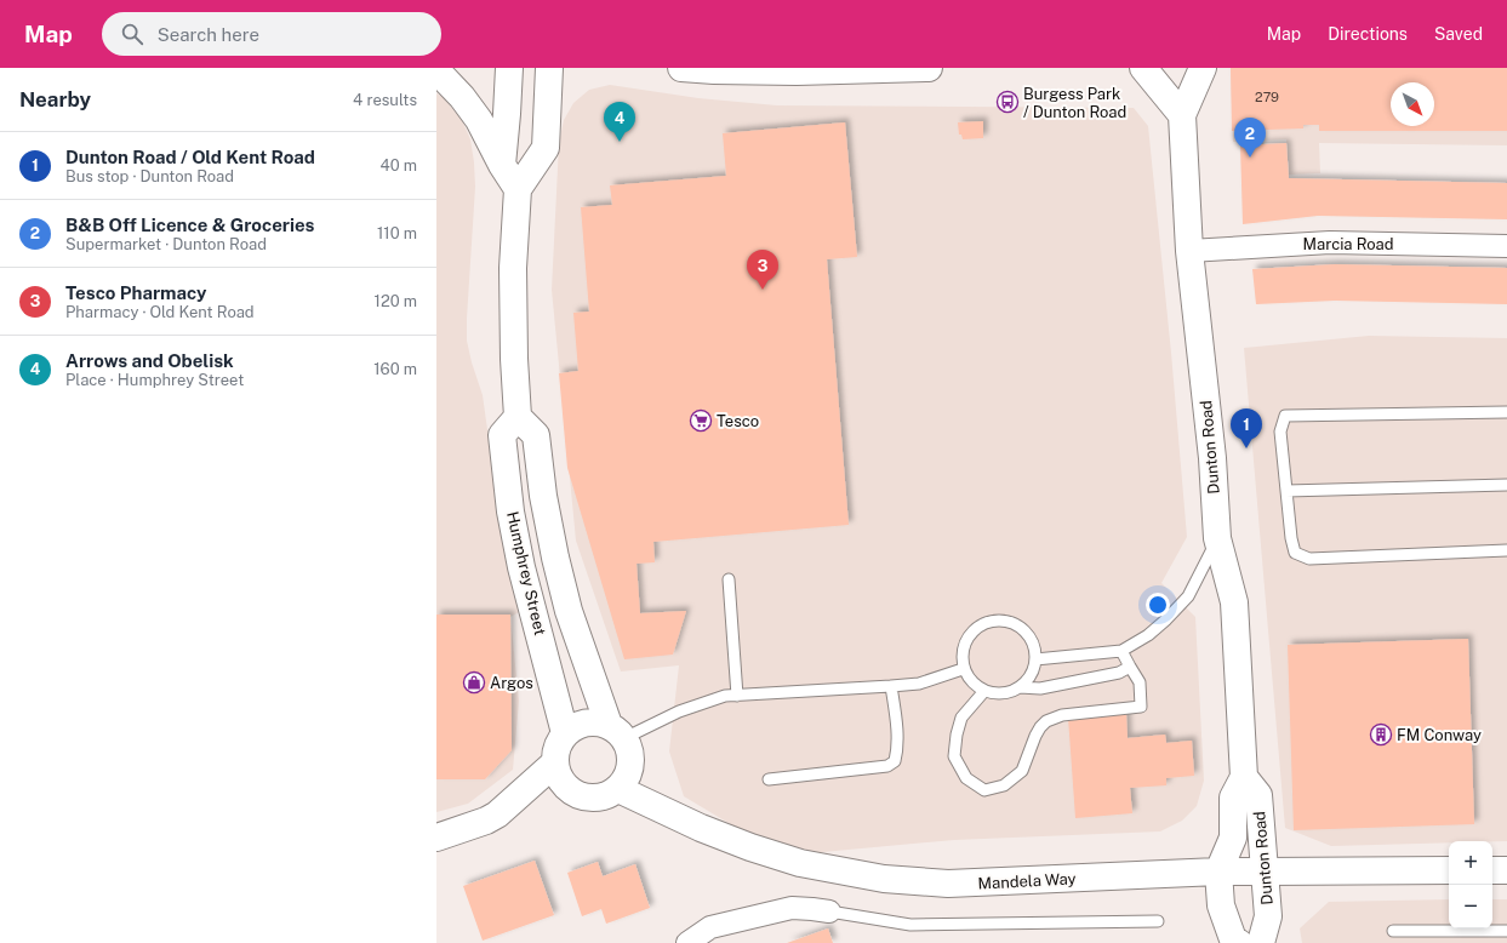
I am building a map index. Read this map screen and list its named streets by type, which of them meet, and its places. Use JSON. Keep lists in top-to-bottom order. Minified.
{"streets":{"main road":["Dunton Road","Humphrey Street","Mandela Way"],"street":["Marcia Road"]},"crossings":[["Marcia Road","Dunton Road"],["Dunton Road","Mandela Way"],["Humphrey Street","Mandela Way"]],"places":{"bus stop":["Burgess Park / Dunton Road"],"supermarket":["Tesco"],"shop":["Argos"],"building":["FM Conway"]},"house_numbers":["279"],"north":"bottom right","page":{"header":"Map","search":"Search here","nav":["Map","Directions","Saved"],"heading":["Nearby","4 results"],"pins":["4","2","3","1"],"list":[{"mark":"1","name":"Dunton Road / Old Kent Road","note":"Bus stop · Dunton Road","value":"40 m"},{"mark":"2","name":"B&B Off Licence & Groceries","note":"Supermarket · Dunton Road","value":"110 m"},{"mark":"3","name":"Tesco Pharmacy","note":"Pharmacy · Old Kent Road","value":"120 m"},{"mark":"4","name":"Arrows and Obelisk","note":"Place · Humphrey Street","value":"160 m"}],"map_buttons":["+","−"]}}
